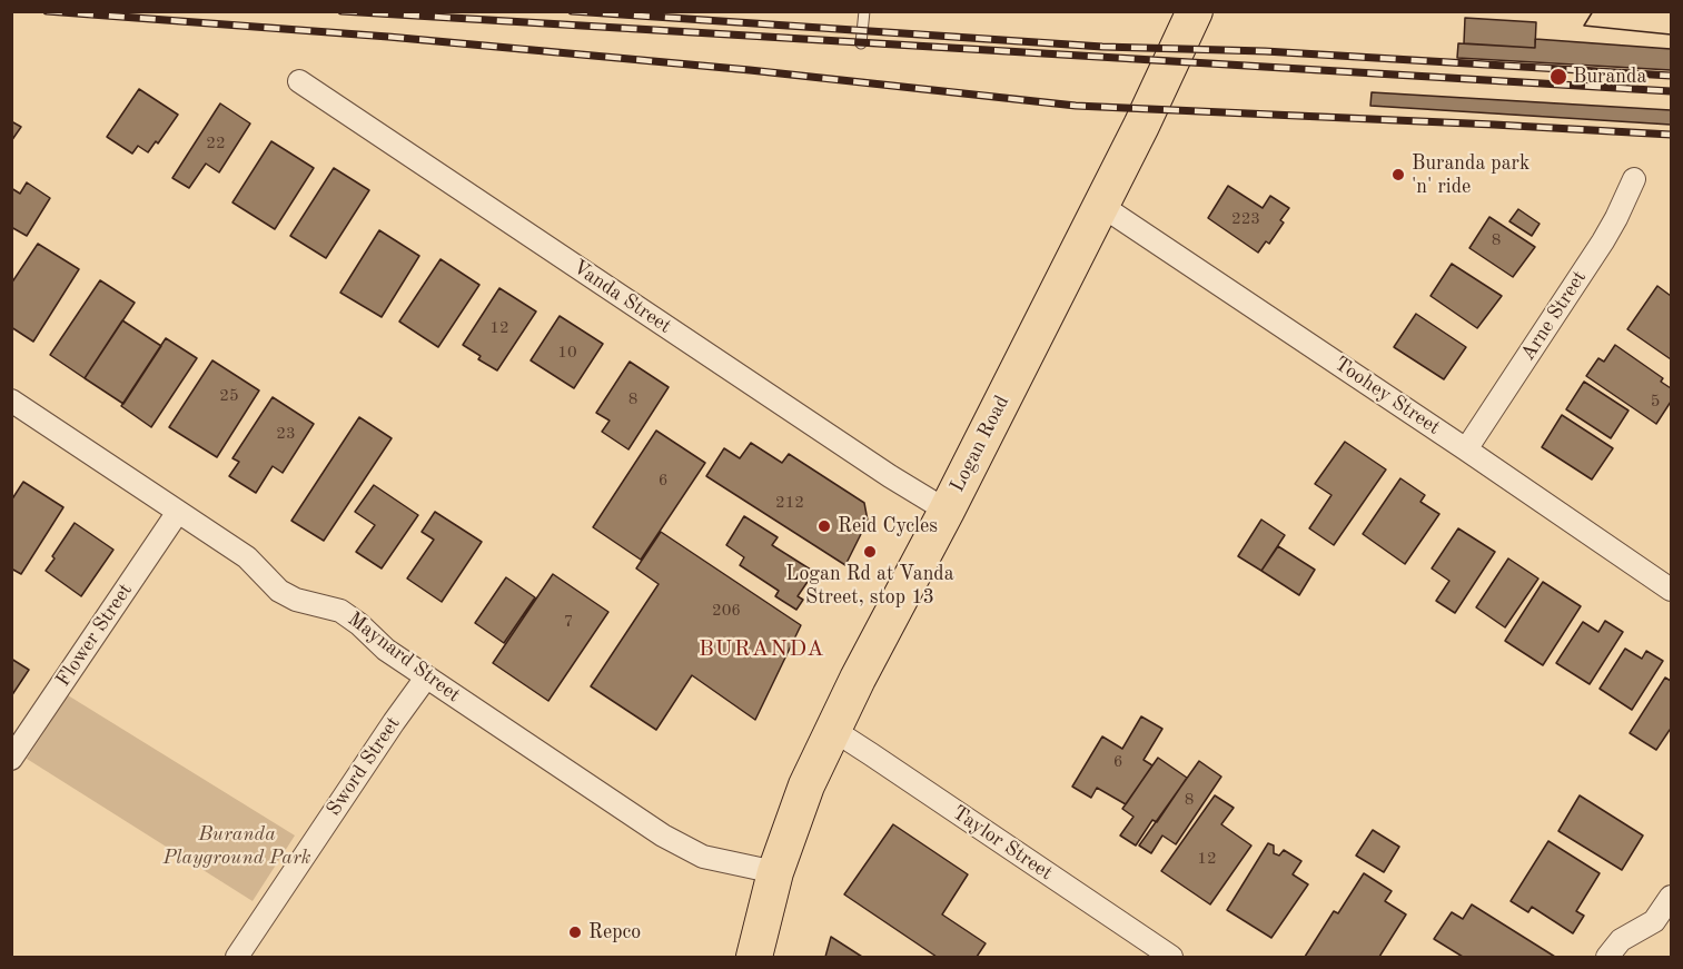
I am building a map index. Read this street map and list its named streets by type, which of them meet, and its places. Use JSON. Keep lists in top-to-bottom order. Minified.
{"streets":{"main road":["Logan Road"],"street":["Vanda Street","Arne Street","Toohey Street","Flower Street","Maynard Street","Sword Street","Taylor Street"]},"crossings":[["Vanda Street","Logan Road"],["Arne Street","Toohey Street"],["Toohey Street","Logan Road"],["Logan Road","Maynard Street"],["Logan Road","Taylor Street"],["Flower Street","Maynard Street"],["Maynard Street","Sword Street"]],"districts":["BURANDA"],"parks":["Buranda Playground Park"],"places":["Buranda","Buranda park 'n' ride","Reid Cycles","Logan Rd at Vanda Street, stop 13","Repco"],"house_numbers":["22","223","8","12","10","25","8","5","23","6","212","206","7","6","8","12"]}
